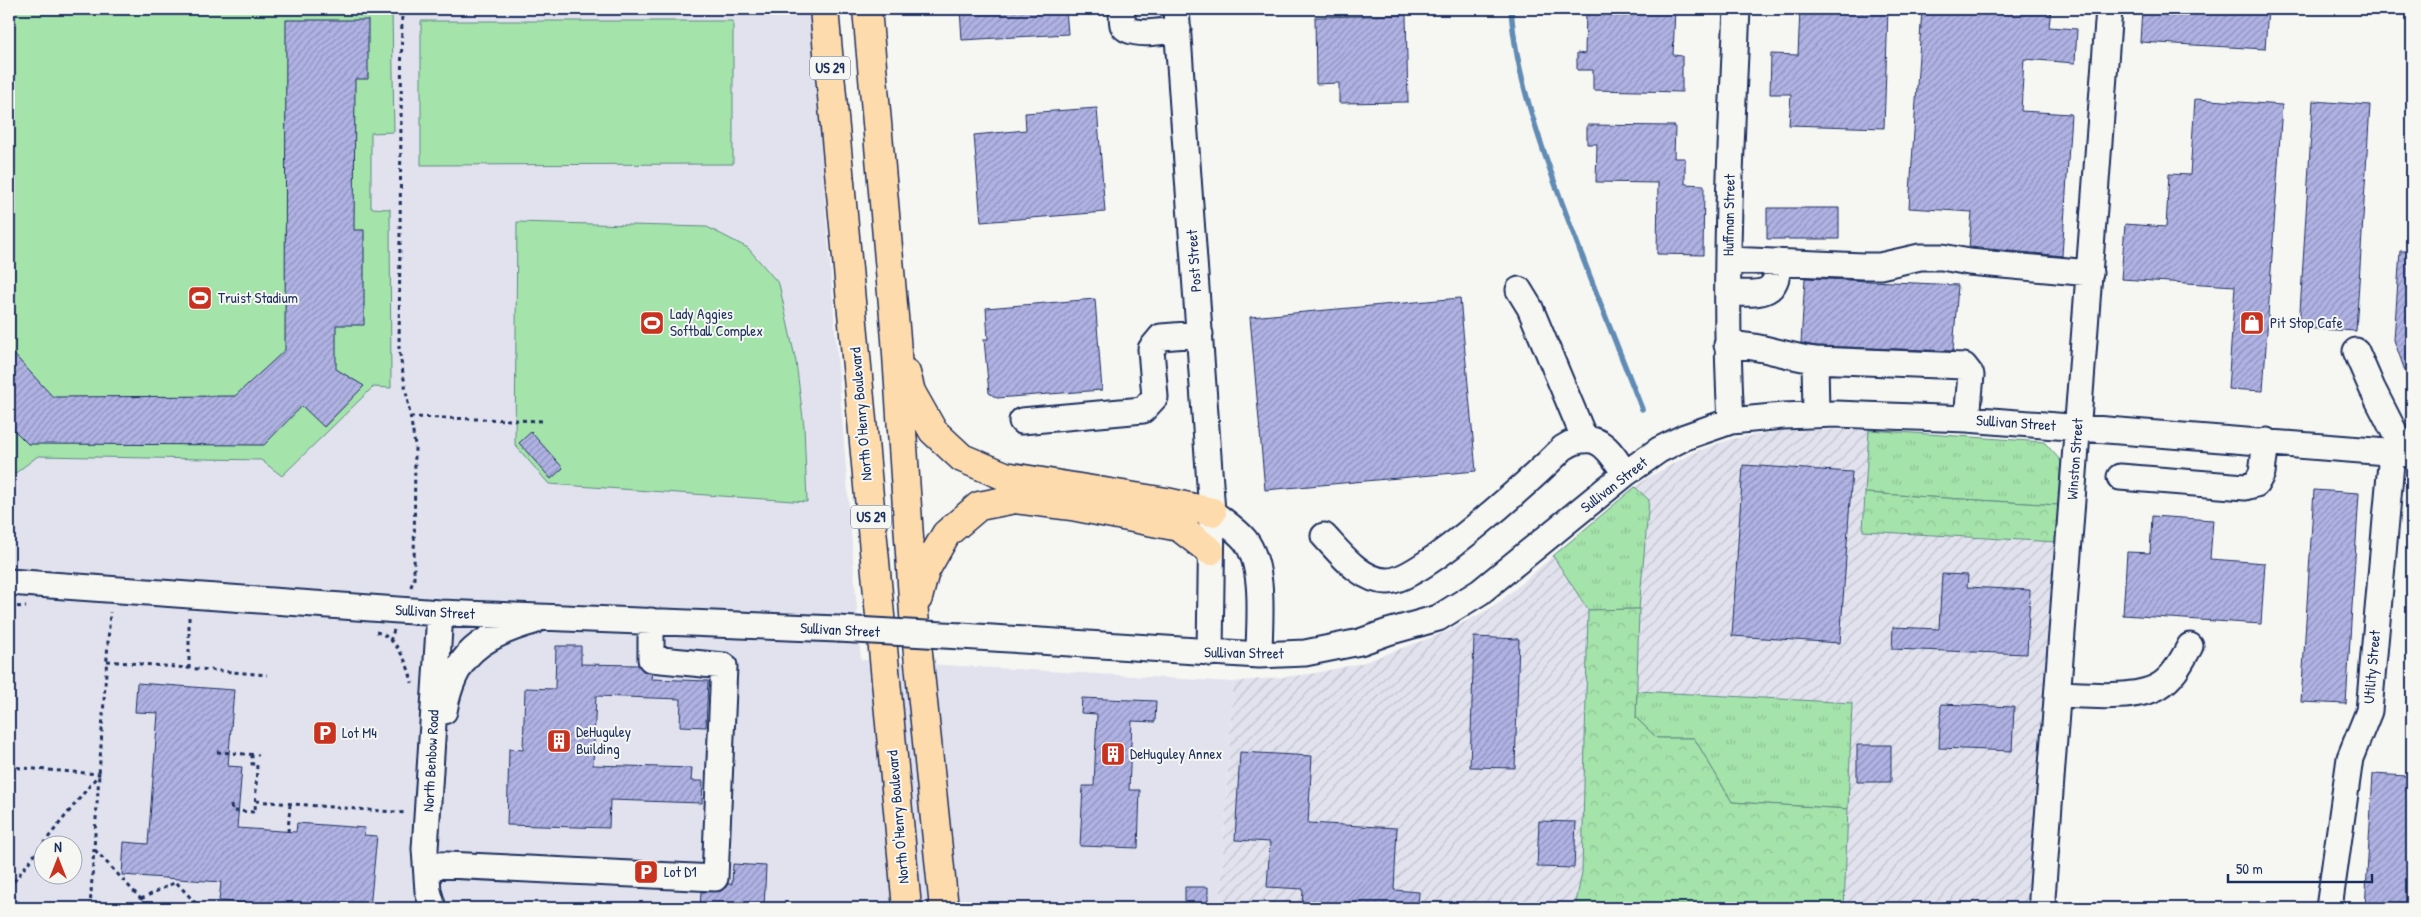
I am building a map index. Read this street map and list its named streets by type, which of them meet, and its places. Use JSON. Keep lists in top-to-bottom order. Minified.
{"streets":{"highway":["US 29","North O'Henry Boulevard"],"street":["Huffman Street","Post Street","Sullivan Street","Winston Street","Utility Street","North Benbow Road"]},"crossings":[["Huffman Street","Sullivan Street"],["Post Street","Sullivan Street"],["Sullivan Street","Winston Street"],["Sullivan Street","Utility Street"],["Sullivan Street","North Benbow Road"]],"places":{"sports":["Truist Stadium","Lady Aggies Softball Complex"],"shop":["Pit Stop Cafe"],"parking":["Lot M4","Lot D1"],"building":["DeHuguley Building","DeHuguley Annex"]},"scale_bar":"50 m","north":"top"}
